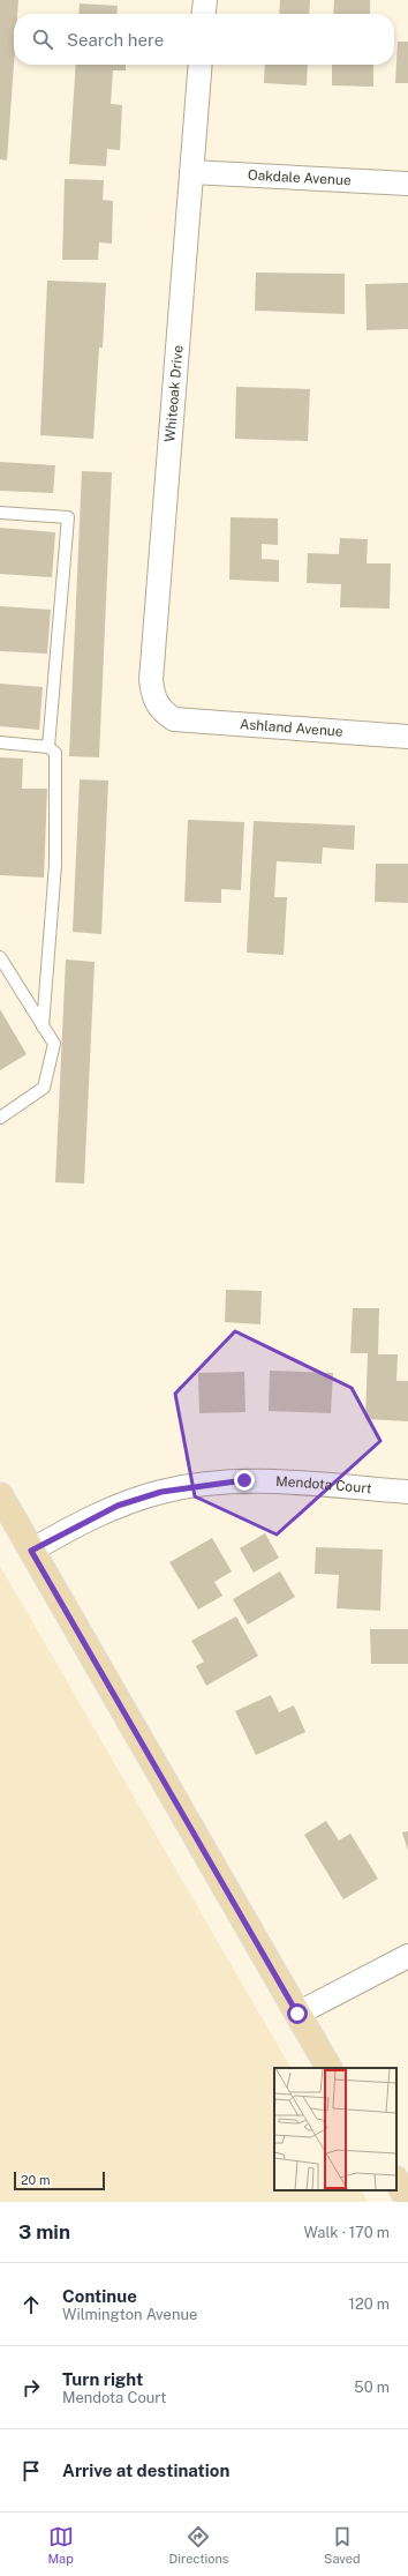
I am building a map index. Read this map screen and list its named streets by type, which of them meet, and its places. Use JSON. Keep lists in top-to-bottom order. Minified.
{"streets":{"street":["Oakdale Avenue","Whiteoak Drive","Ashland Avenue","Mendota Court"]},"crossings":[["Oakdale Avenue","Whiteoak Drive"],["Whiteoak Drive","Ashland Avenue"]],"scale_bar":"20 m","page":{"search":"Search here","scale":"20 m","heading":["3 min","Walk · 170 m"],"list":[["Continue","Wilmington Avenue","120 m"],["Turn right","Mendota Court","50 m"],"Arrive at destination"],"nav":["Map","Directions","Saved"]}}
